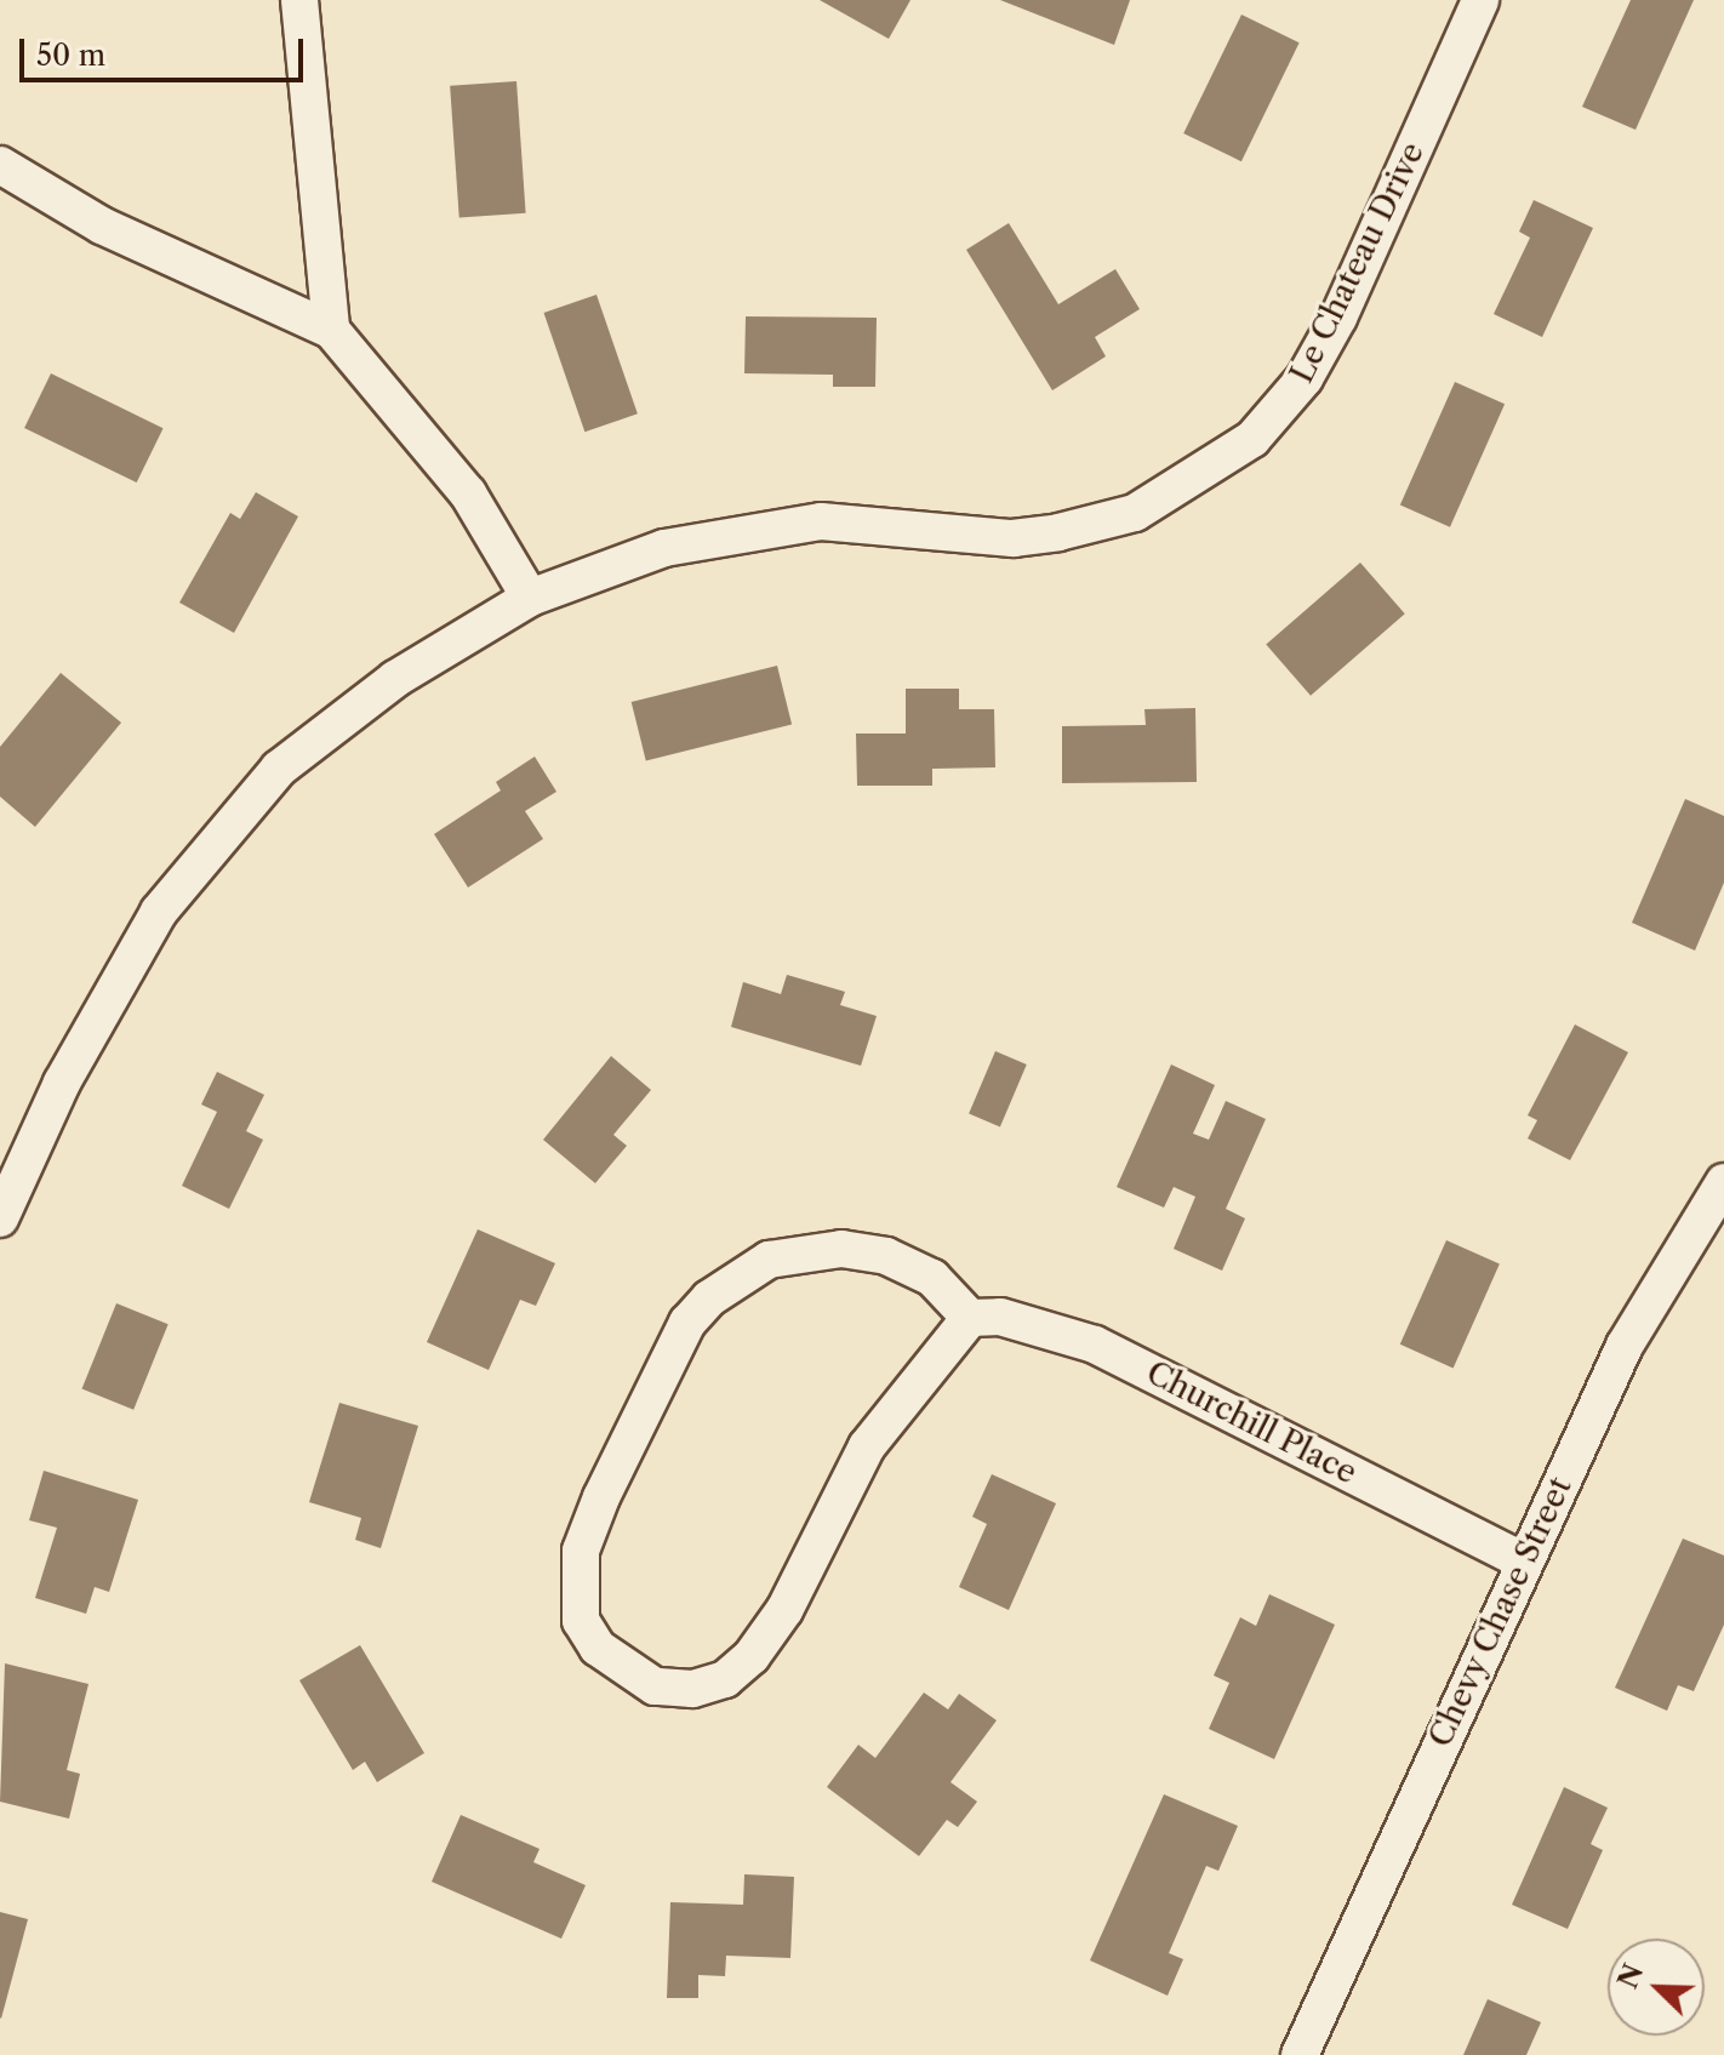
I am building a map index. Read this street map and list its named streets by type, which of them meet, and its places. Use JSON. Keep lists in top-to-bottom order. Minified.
{"streets":{"street":["Le Chateau Drive","Churchill Place","Chevy Chase Street"]},"crossings":[["Churchill Place","Chevy Chase Street"]],"scale_bar":"50 m","north":"top left"}
